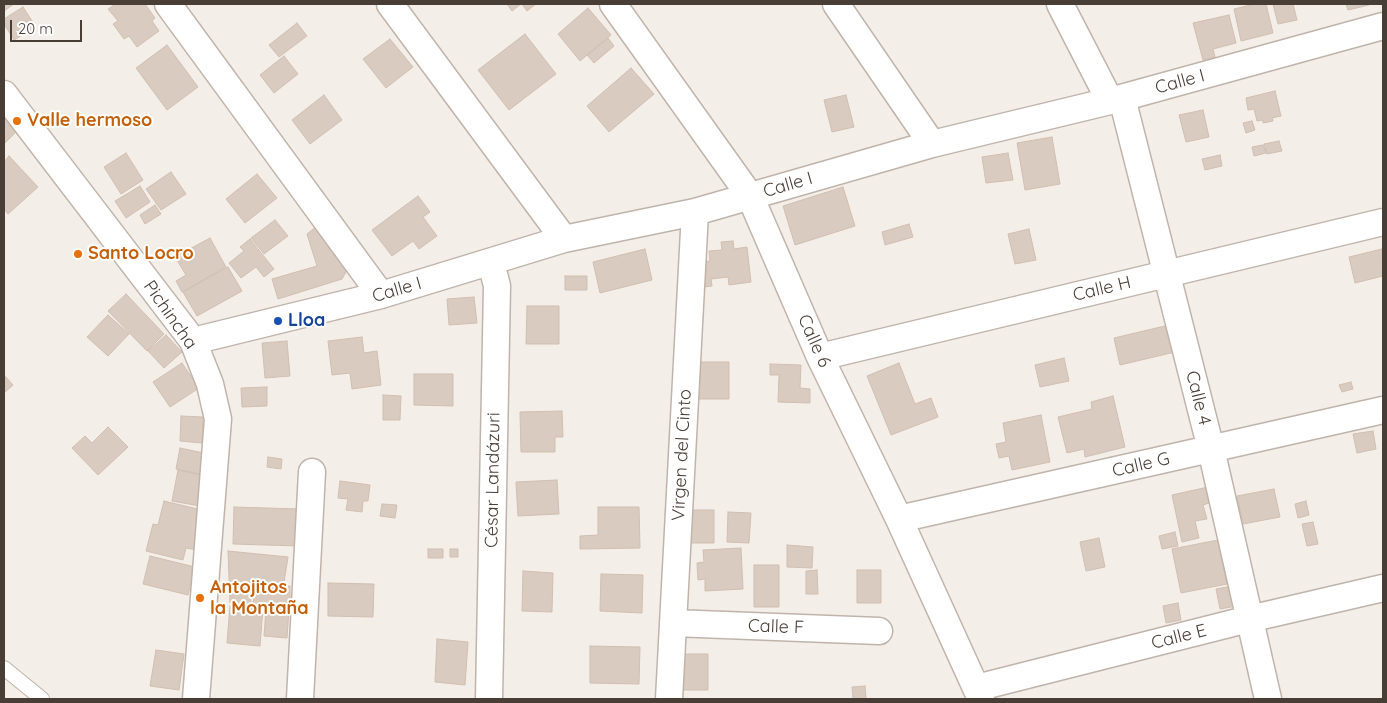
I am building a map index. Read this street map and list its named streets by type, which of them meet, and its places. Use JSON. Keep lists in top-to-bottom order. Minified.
{"streets":{"street":["Calle I","Calle H","Pichincha","Calle 6","Calle 4","Virgen del Cinto","Calle G","César Landázuri","Calle F","Calle E"]},"crossings":[["Calle I","Pichincha"],["Calle I","Calle 6"],["Calle I","Calle 4"],["Calle I","Virgen del Cinto"],["Calle I","César Landázuri"],["Calle H","Calle 6"],["Calle H","Calle 4"],["Calle 6","Calle G"],["Calle 6","Calle E"],["Calle 4","Calle G"],["Calle 4","Calle E"],["Virgen del Cinto","Calle F"]],"places":["Valle hermoso","Santo Locro","Lloa","Antojitos la Montaña"],"scale_bar":"20 m"}
